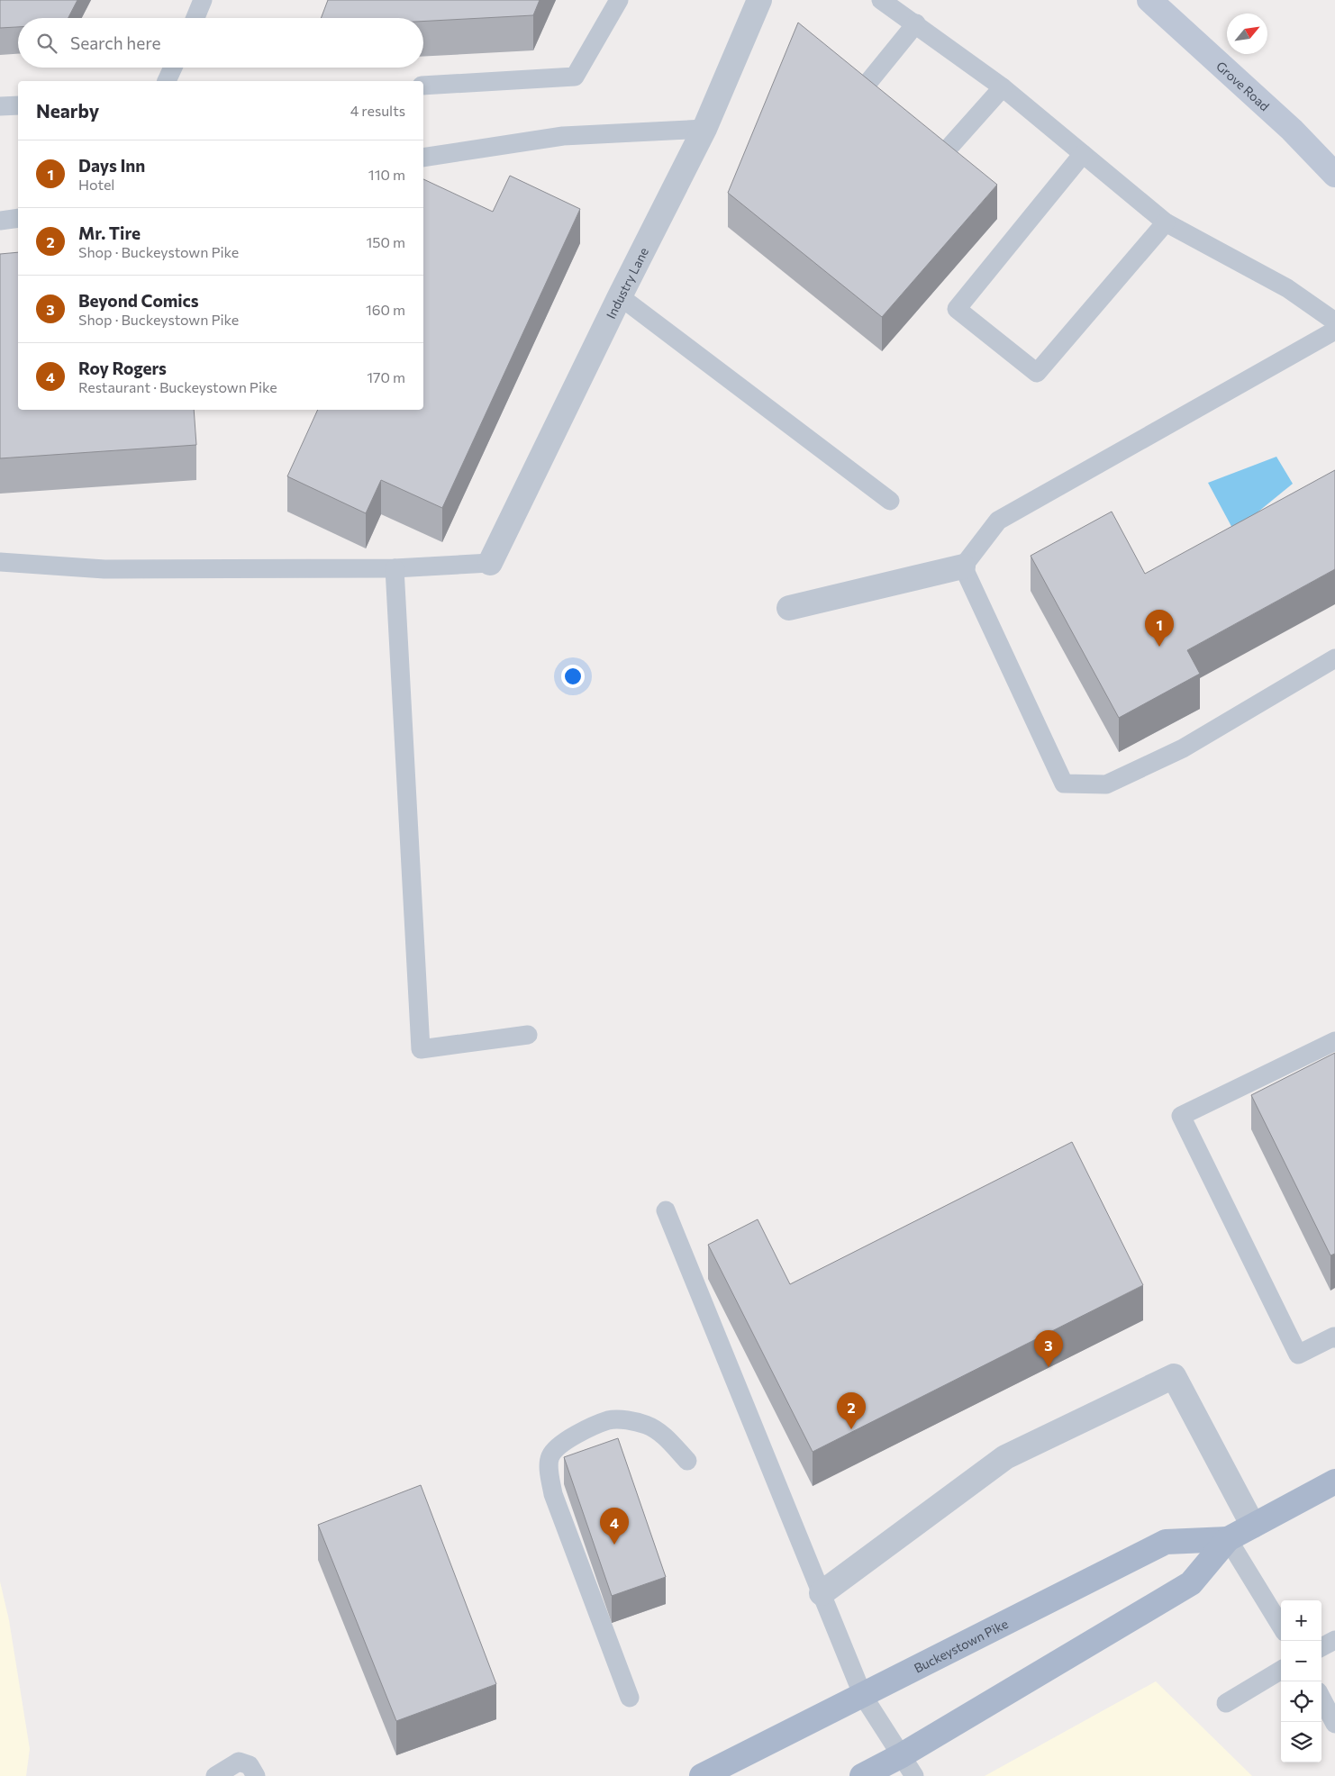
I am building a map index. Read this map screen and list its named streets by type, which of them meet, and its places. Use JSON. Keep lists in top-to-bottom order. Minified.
{"streets":{"main road":["Buckeystown Pike"],"street":["Grove Road","Industry Lane"]},"north":"top right","page":{"search":"Search here","heading":["Nearby","4 results"],"list":[{"mark":"1","name":"Days Inn","note":"Hotel","value":"110 m"},{"mark":"2","name":"Mr. Tire","note":"Shop · Buckeystown Pike","value":"150 m"},{"mark":"3","name":"Beyond Comics","note":"Shop · Buckeystown Pike","value":"160 m"},{"mark":"4","name":"Roy Rogers","note":"Restaurant · Buckeystown Pike","value":"170 m"}],"pins":["1","3","2","4"],"map_buttons":["+","−"]}}
